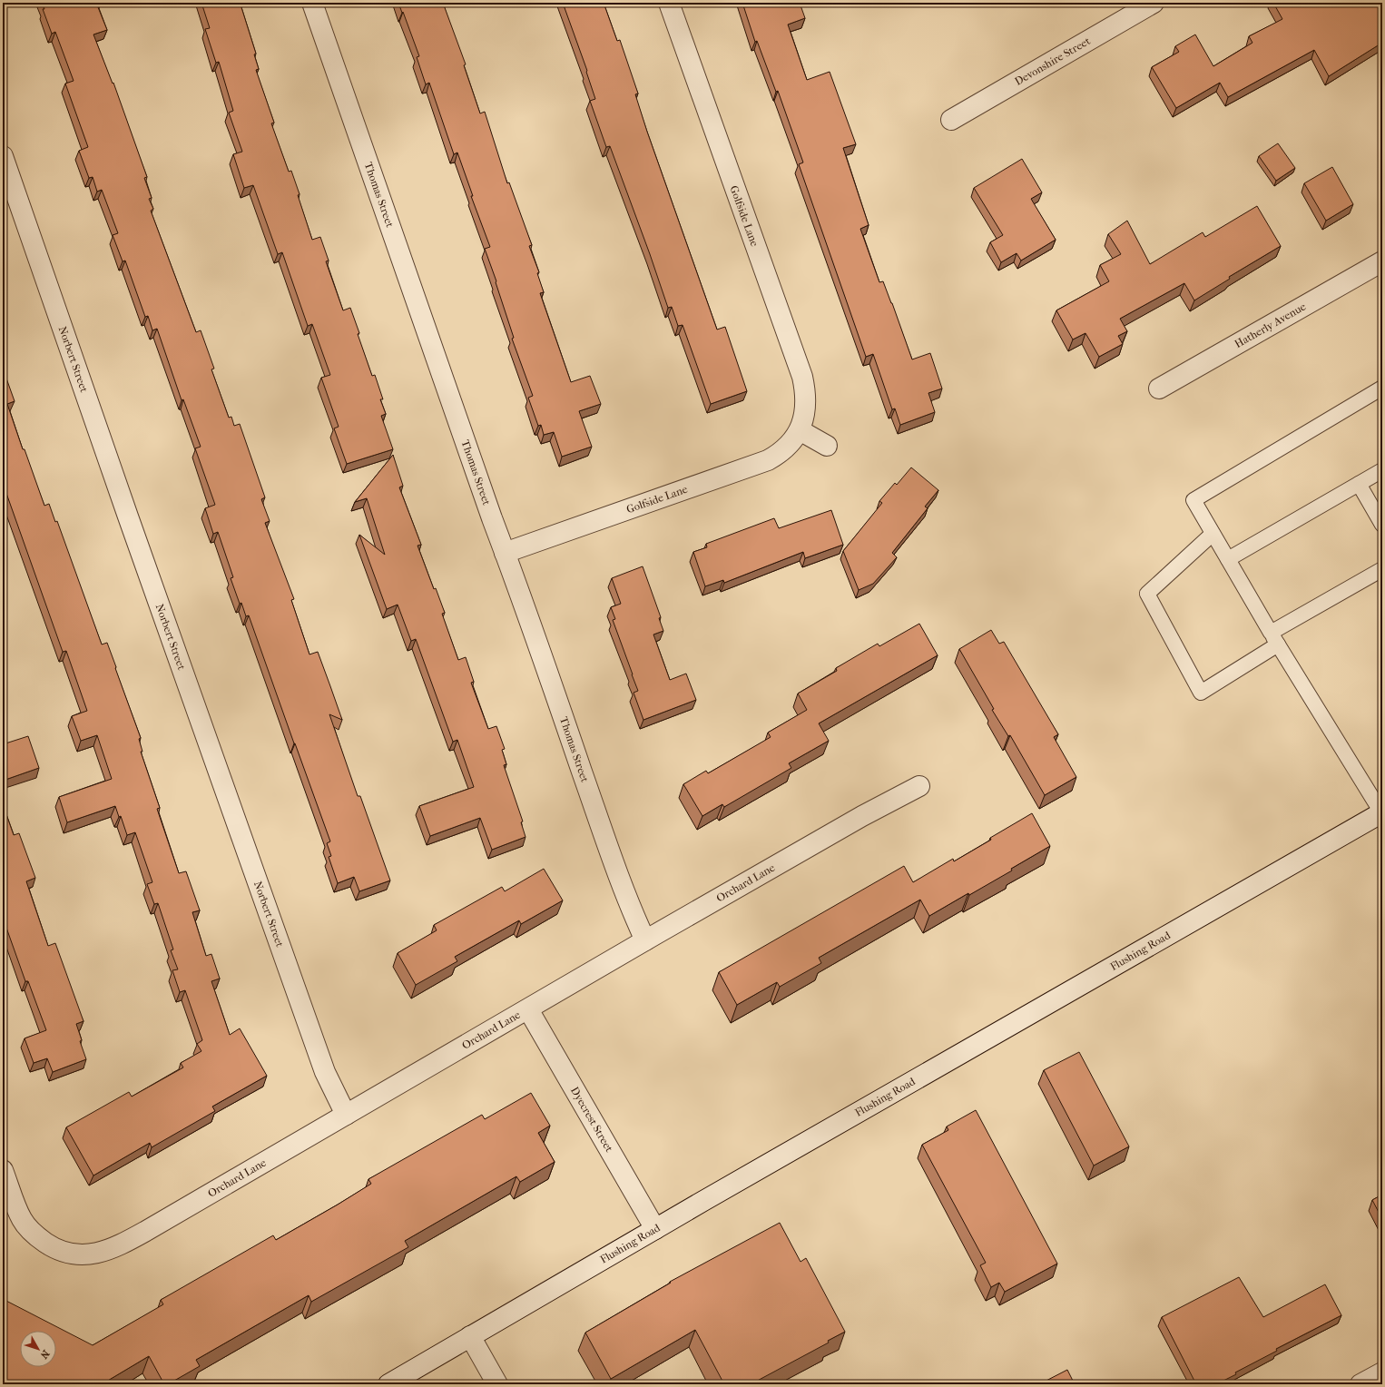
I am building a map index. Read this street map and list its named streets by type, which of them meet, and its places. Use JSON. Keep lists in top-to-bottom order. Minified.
{"streets":{"street":["Devonshire Street","Thomas Street","Golfside Lane","Hatherly Avenue","Norbert Street","Orchard Lane","Flushing Road","Dyecrest Street"]},"crossings":[["Thomas Street","Golfside Lane"],["Thomas Street","Orchard Lane"],["Norbert Street","Orchard Lane"],["Orchard Lane","Dyecrest Street"],["Flushing Road","Dyecrest Street"]],"north":"bottom right"}
